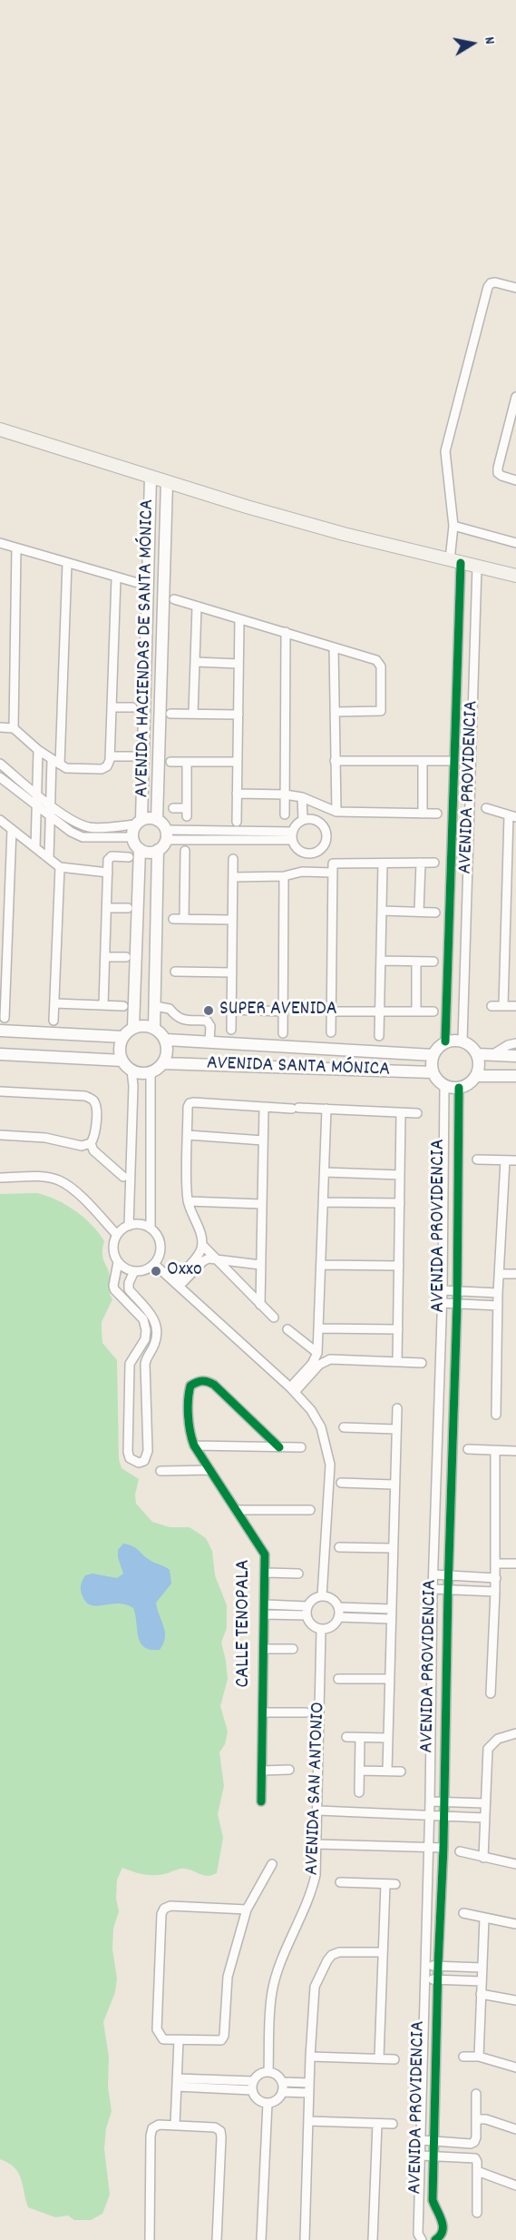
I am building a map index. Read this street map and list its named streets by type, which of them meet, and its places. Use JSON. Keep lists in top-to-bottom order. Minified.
{"streets":{"street":["AVENIDA HACIENDAS DE SANTA MÓNICA","AVENIDA PROVIDENCIA","AVENIDA SANTA MÓNICA","CALLE TENOPALA","AVENIDA SAN ANTONIO"]},"crossings":[["AVENIDA PROVIDENCIA","AVENIDA SANTA MÓNICA"]],"places":["SUPER AVENIDA","Oxxo"],"north":"right"}
